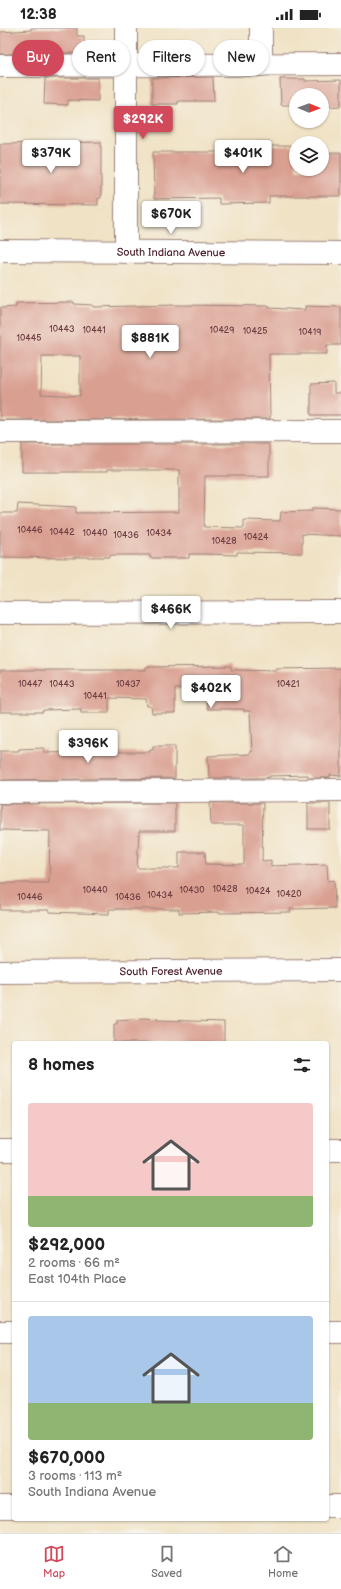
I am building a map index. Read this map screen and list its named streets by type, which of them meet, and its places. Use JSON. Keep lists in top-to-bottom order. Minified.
{"streets":{"street":["South Indiana Avenue","South Forest Avenue"]},"house_numbers":["10443","10441","10429","10425","10419","10445","10446","10442","10440","10434","10436","10424","10428","10447","10443","10437","10421","10441","10428","10440","10430","10424","10420","10434","10446","10436"],"north":"right","page":{"status":"12:38","chip":["Buy","Rent","Filters","New"],"price":["$292K","$379K","$401K","$670K","$881K","$466K","$402K","$396K"],"heading":"8 homes","list":[{"name":"$292,000","note":"2 rooms · 66 m² · East 104th Place"},{"name":"$670,000","note":"3 rooms · 113 m² · South Indiana Avenue"}],"tabs":["Map","Saved","Home"]}}
